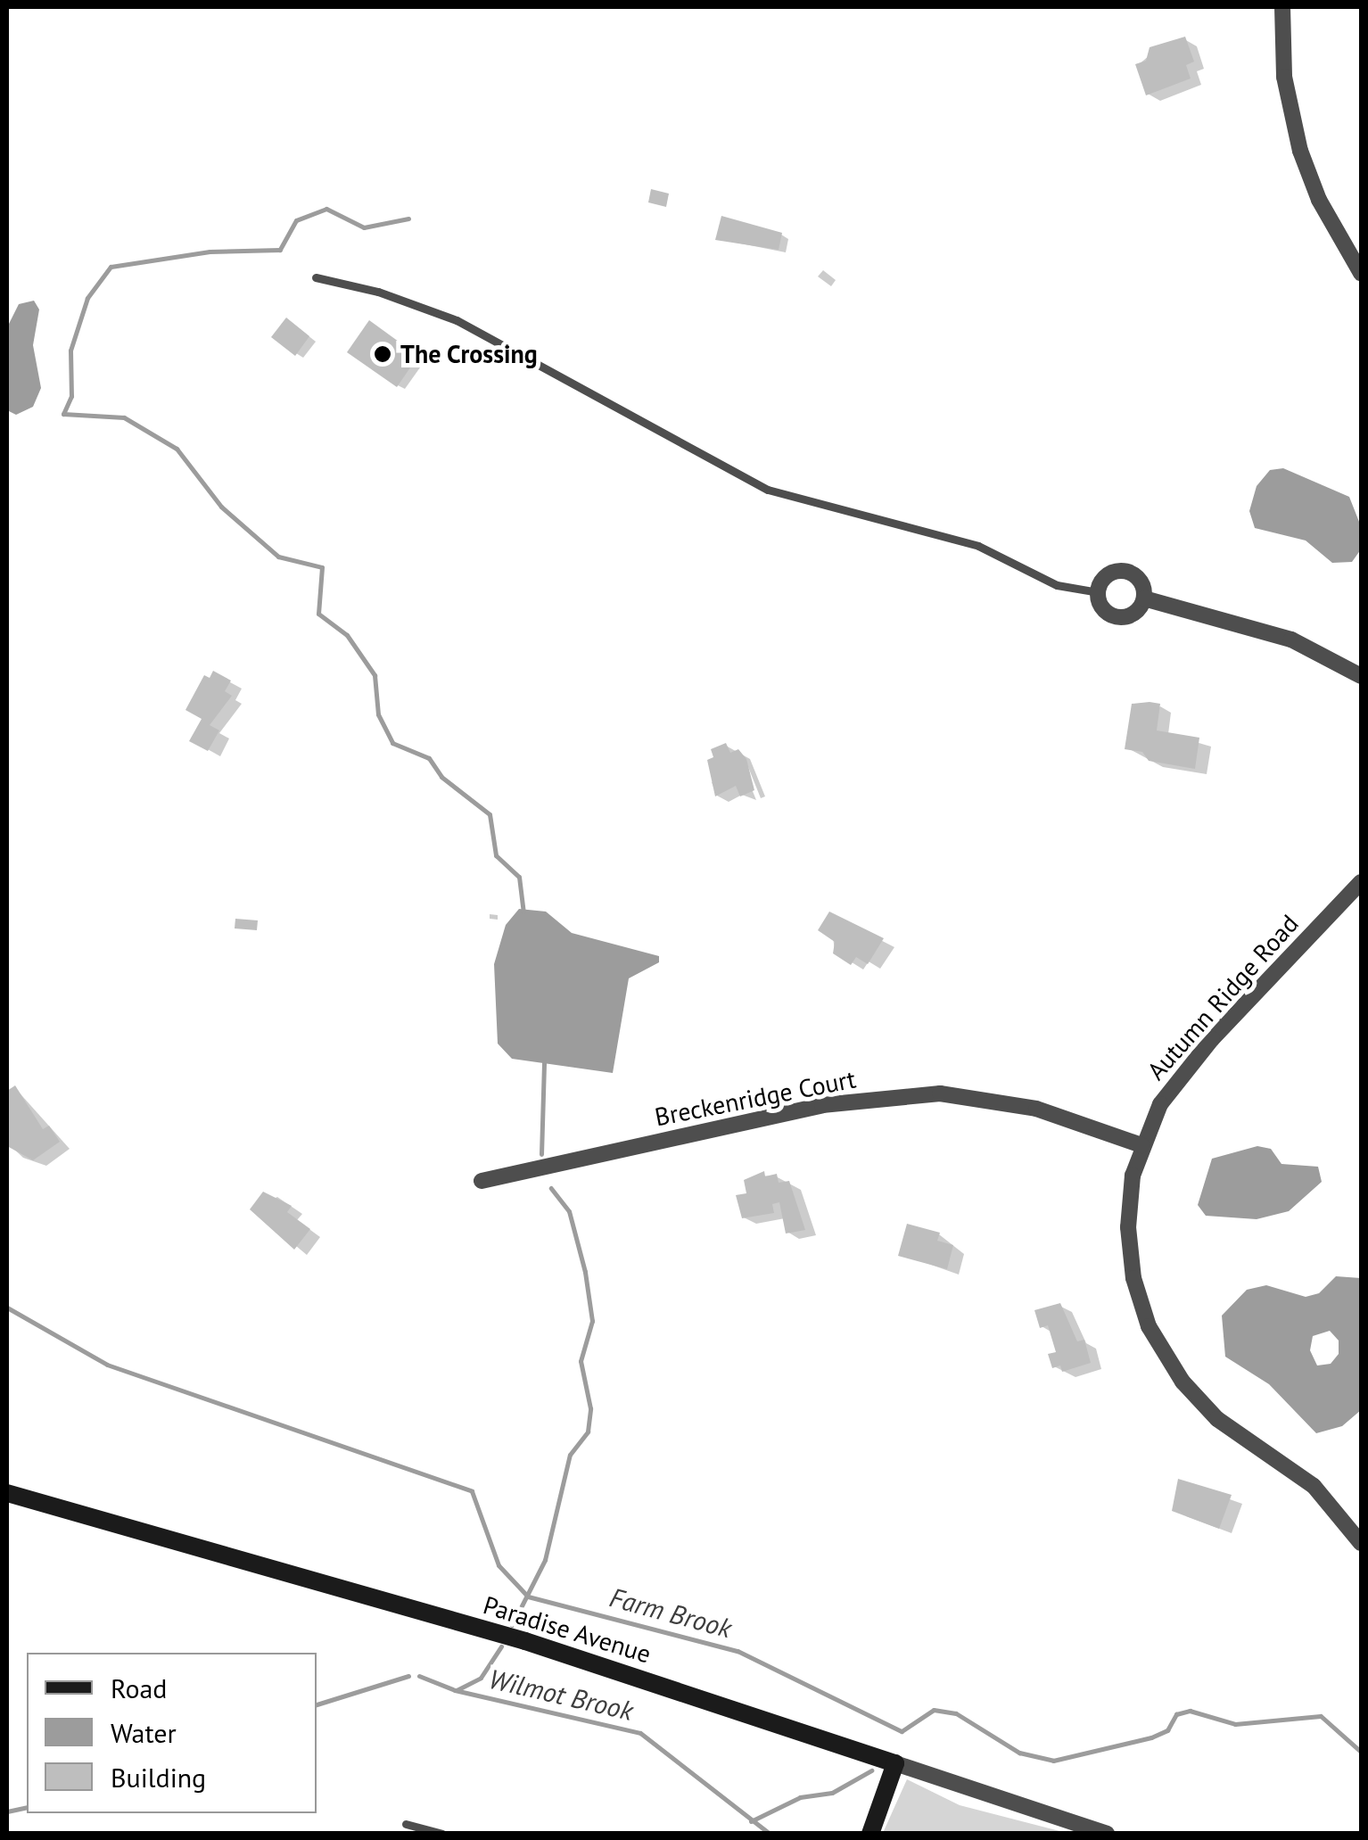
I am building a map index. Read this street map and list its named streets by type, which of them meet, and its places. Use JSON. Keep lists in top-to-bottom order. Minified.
{"streets":{"street":["Autumn Ridge Road","Breckenridge Court","Paradise Avenue"]},"crossings":[["Autumn Ridge Road","Breckenridge Court"]],"water":["Farm Brook","Wilmot Brook"],"places":["The Crossing"],"legend":["Road","Water","Building"]}
